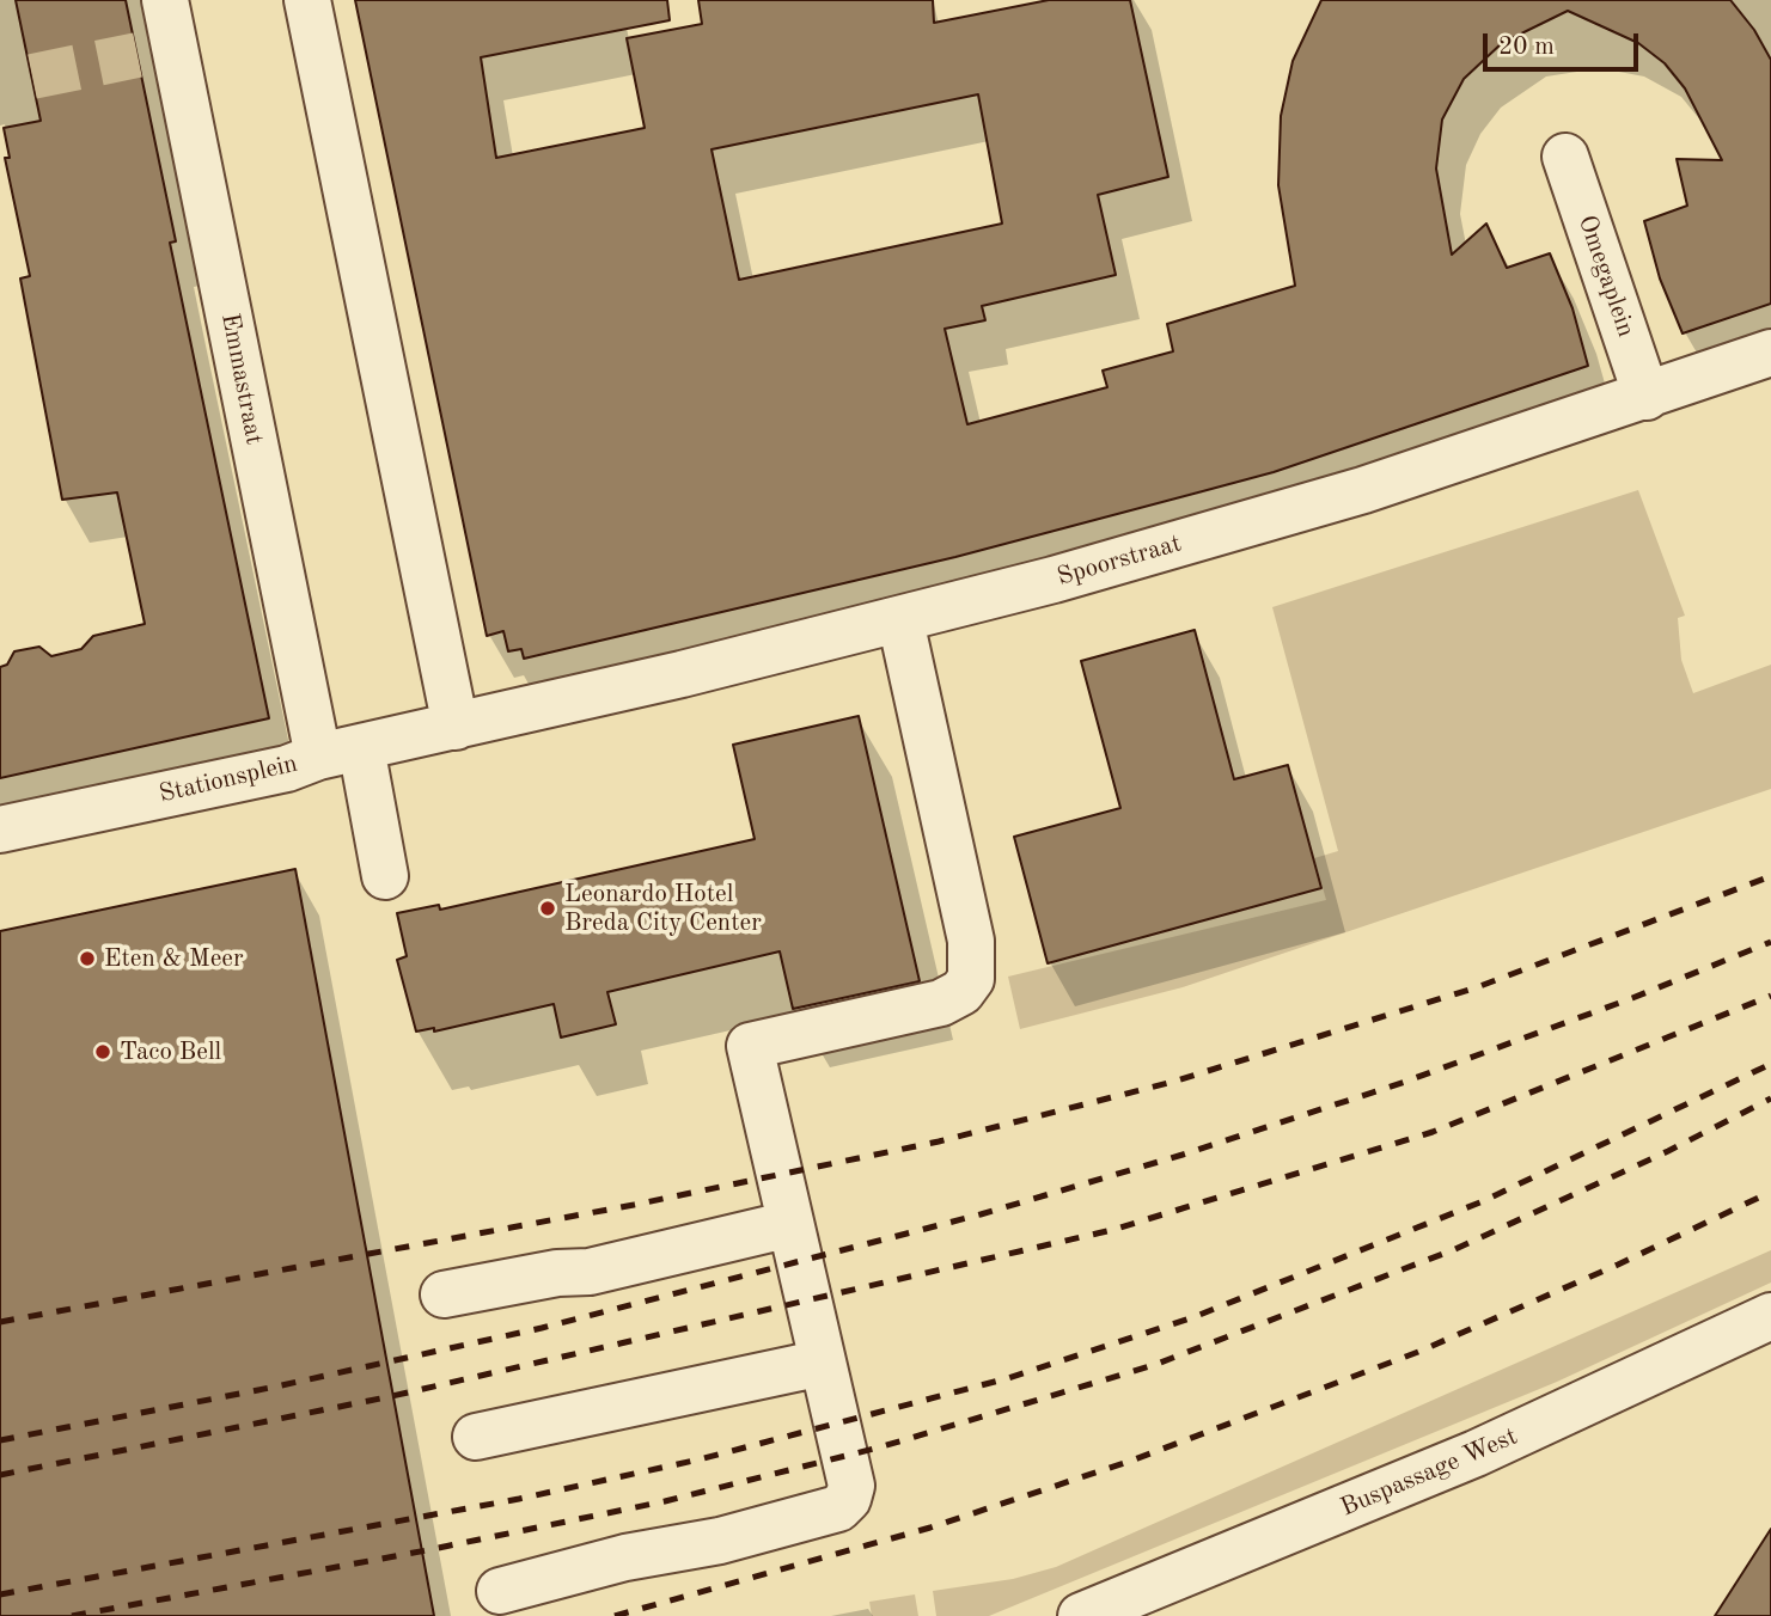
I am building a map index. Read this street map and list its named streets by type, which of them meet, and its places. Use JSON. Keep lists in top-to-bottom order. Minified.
{"streets":{"street":["Omegaplein","Emmastraat","Spoorstraat","Stationsplein","Buspassage West"]},"crossings":[["Omegaplein","Spoorstraat"],["Emmastraat","Stationsplein"],["Spoorstraat","Stationsplein"]],"places":["Leonardo Hotel Breda City Center","Eten & Meer","Taco Bell"],"scale_bar":"20 m"}
